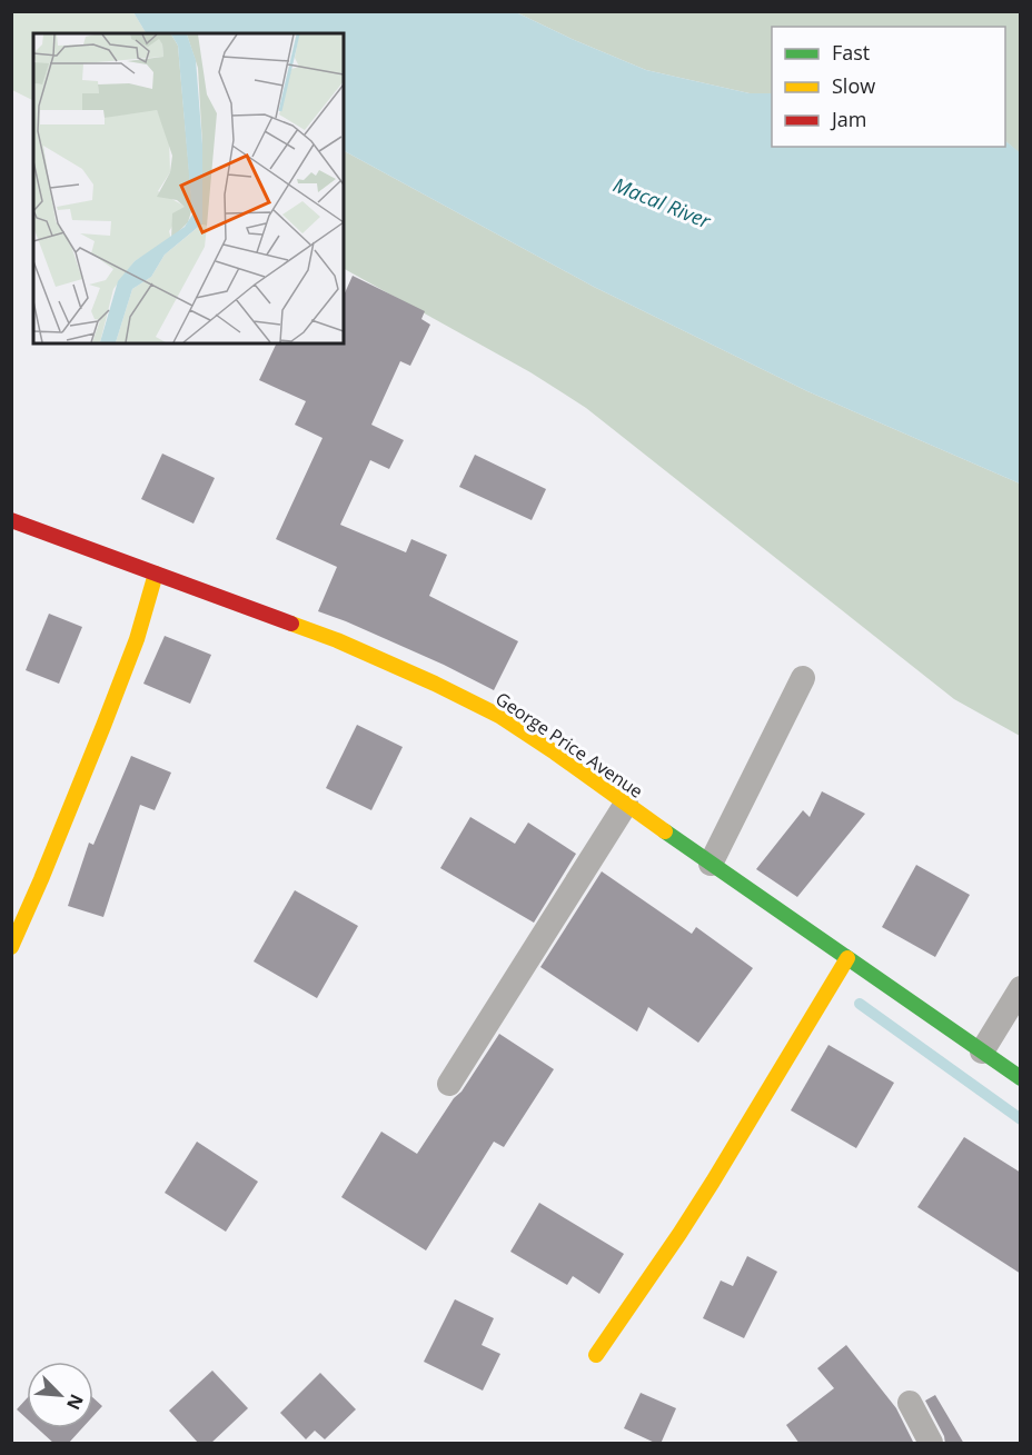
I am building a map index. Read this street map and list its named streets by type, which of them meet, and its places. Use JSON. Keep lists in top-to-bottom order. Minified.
{"streets":{"main road":["George Price Avenue"]},"water":["Macal River"],"legend":["Fast","Slow","Jam"],"north":"bottom right"}
